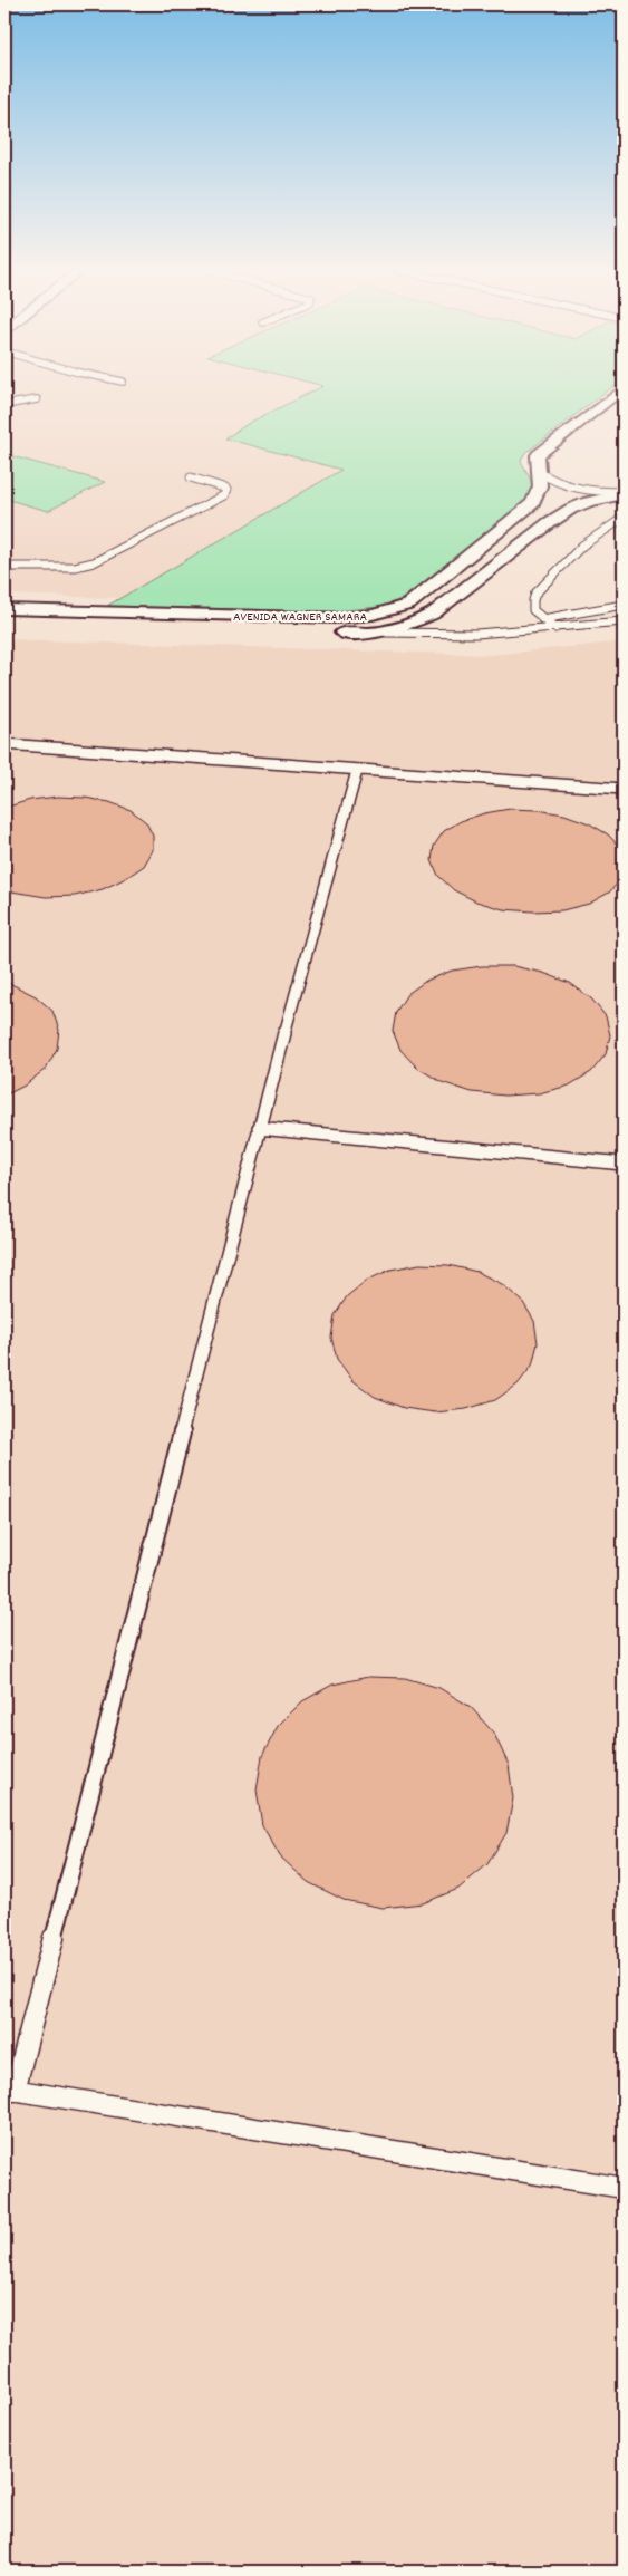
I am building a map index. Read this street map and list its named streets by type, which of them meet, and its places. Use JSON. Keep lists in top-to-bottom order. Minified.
{"streets":{"street":["AVENIDA WAGNER SAMARA"]}}
